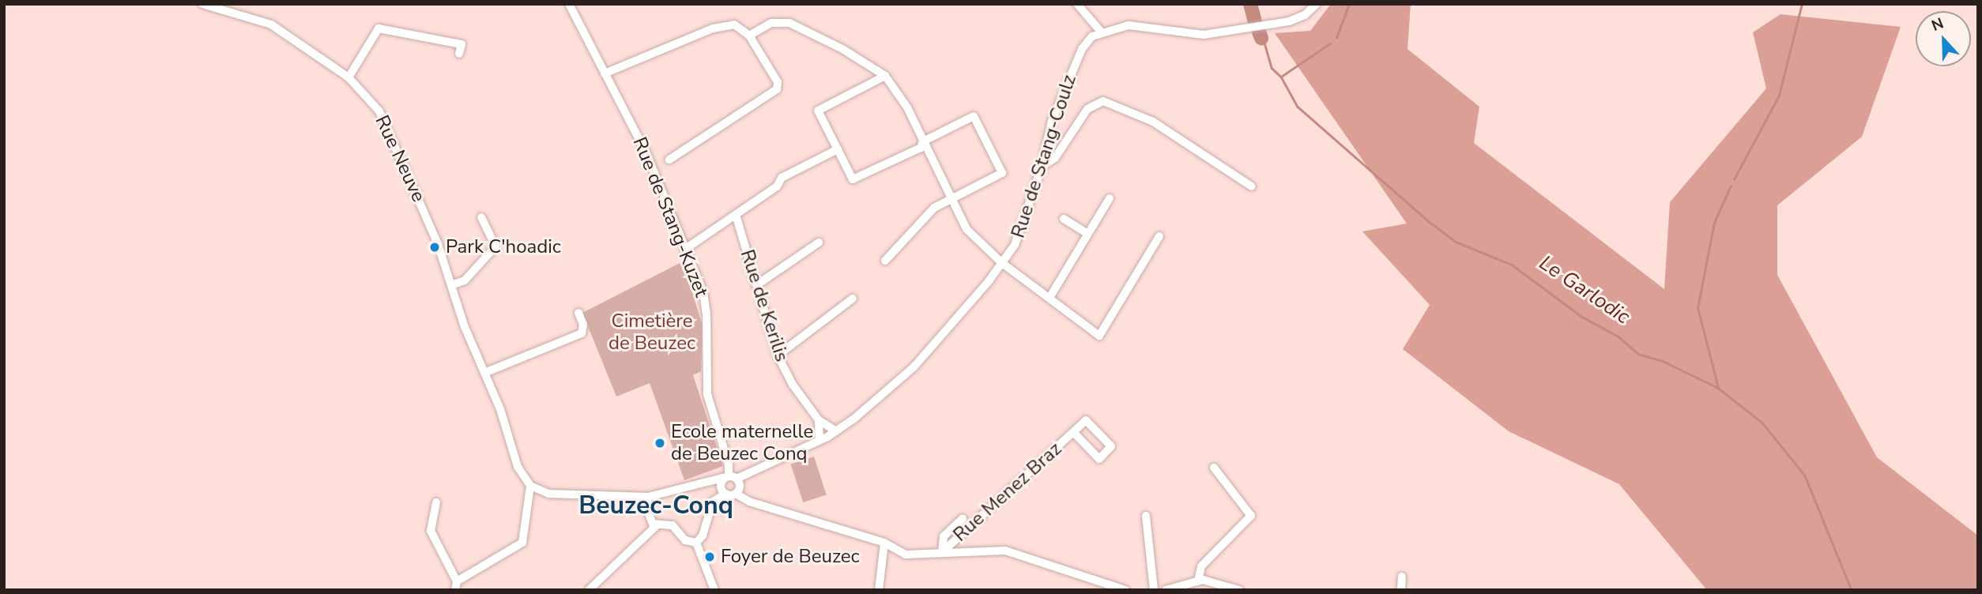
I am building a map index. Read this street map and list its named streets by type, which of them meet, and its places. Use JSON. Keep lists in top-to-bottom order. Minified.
{"streets":{"street":["Rue de Stang-Coulz","Rue Neuve","Rue de Stang-Kuzet","Rue de Kerilis","Rue Menez Braz"]},"crossings":[["Rue de Stang-Coulz","Rue de Stang-Kuzet"],["Rue de Stang-Coulz","Rue de Kerilis"]],"districts":["Beuzec-Conq"],"water":["Le Garlodic"],"parks":["Cimetière de Beuzec"],"places":["Park C'hoadic","Ecole maternelle de Beuzec Conq","Foyer de Beuzec"],"north":"top"}
